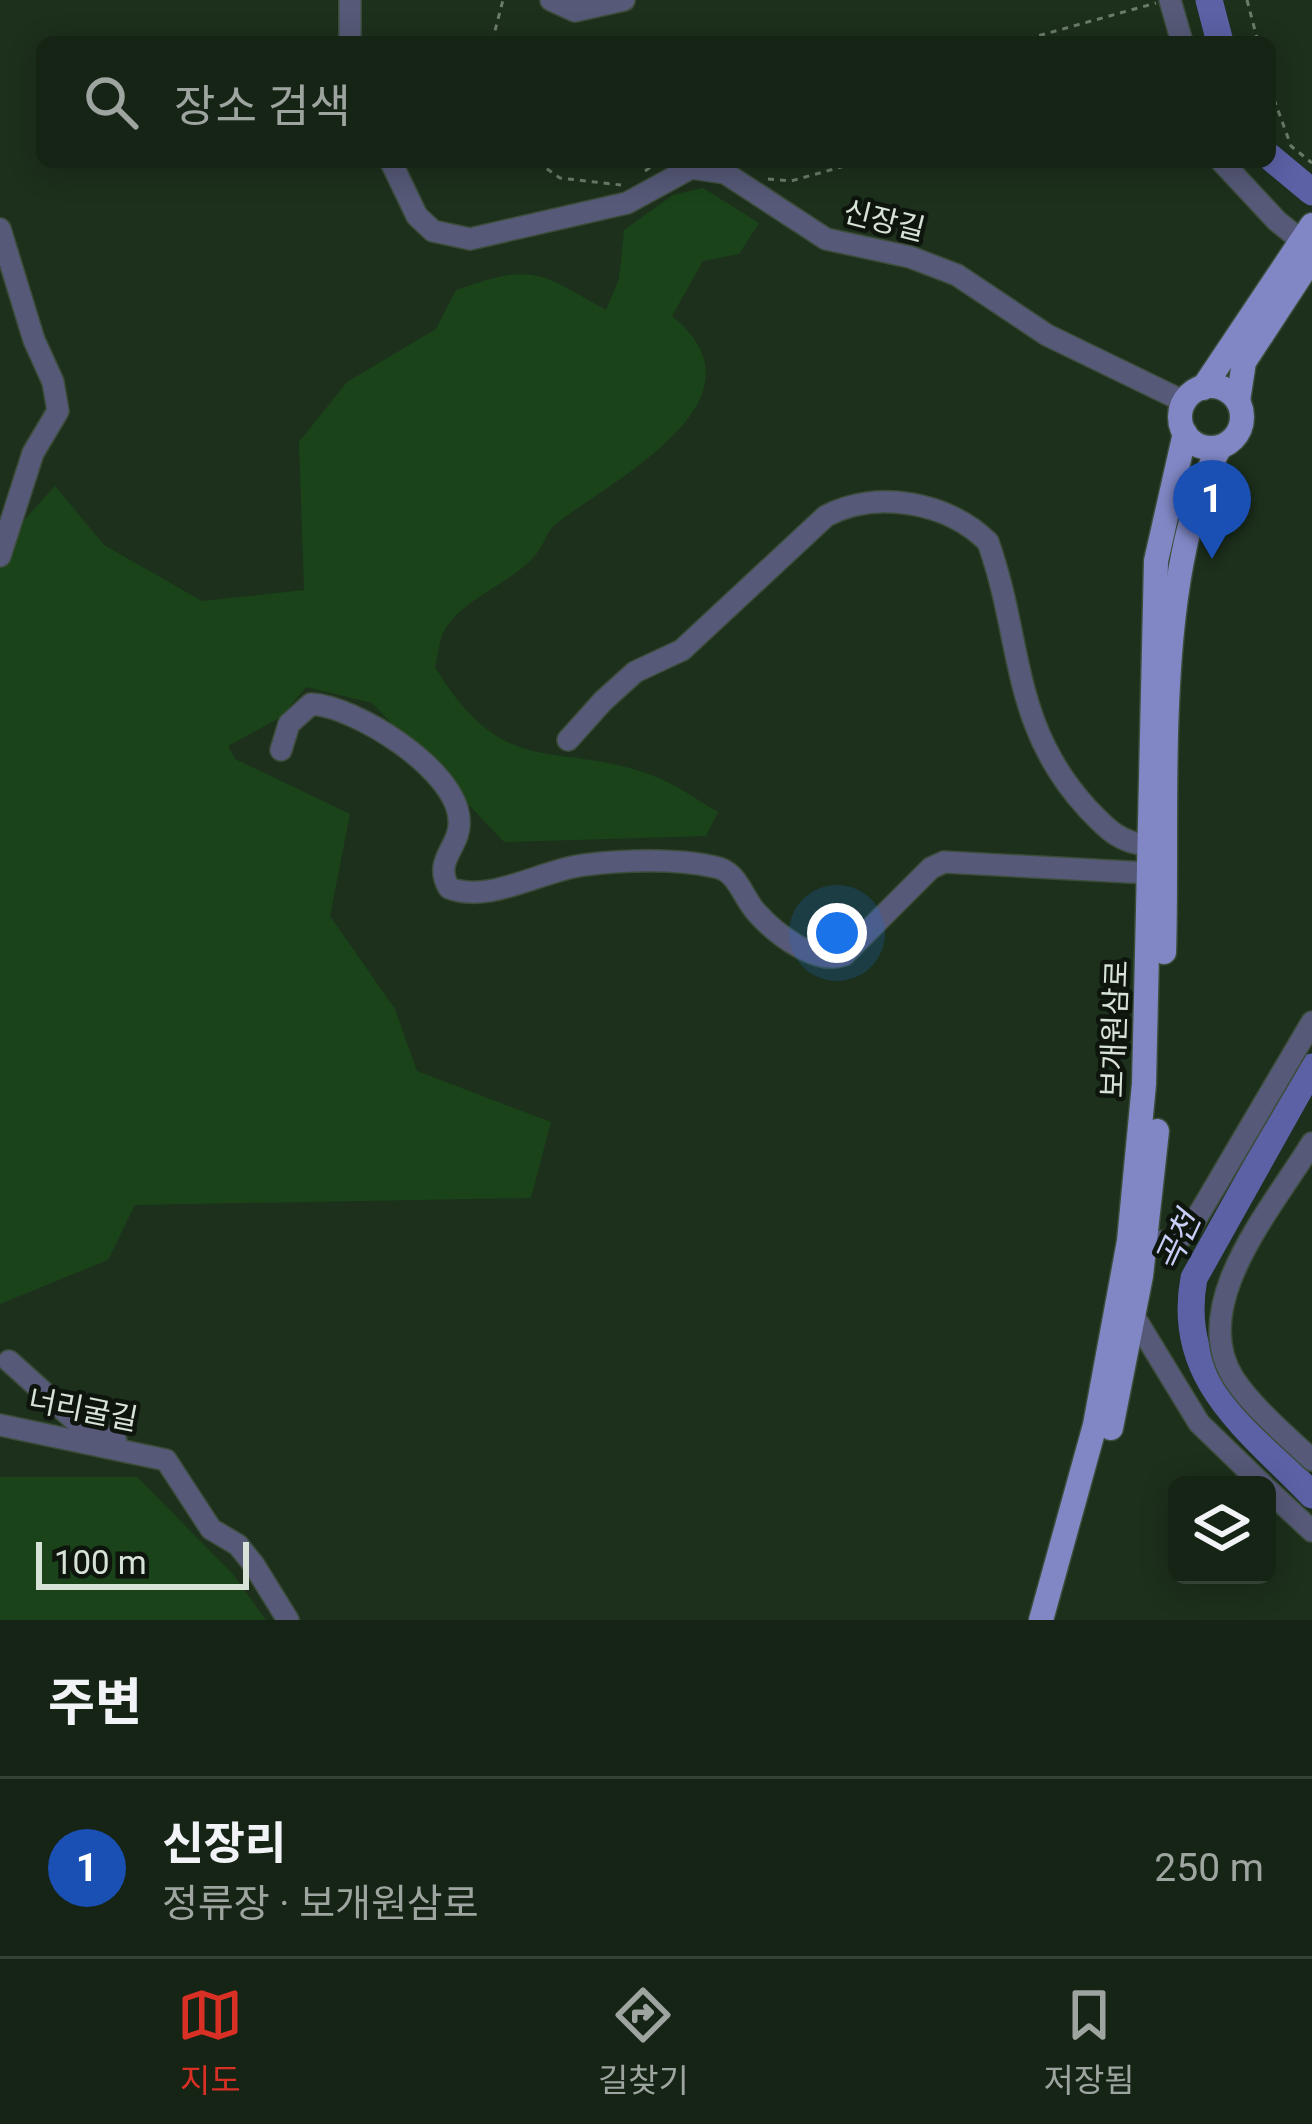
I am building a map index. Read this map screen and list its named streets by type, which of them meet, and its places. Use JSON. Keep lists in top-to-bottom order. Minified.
{"streets":{"main road":["보개원삼로"],"street":["신장길","너리굴길"]},"crossings":[["신장길","보개원삼로"]],"water":["곡천"],"scale_bar":"100 m","page":{"search":"장소 검색","pins":"1","scale":"100 m","heading":"주변","list":[{"mark":"1","name":"신장리","note":"정류장 · 보개원삼로","value":"250 m"}],"nav":["지도","길찾기","저장됨"]}}
